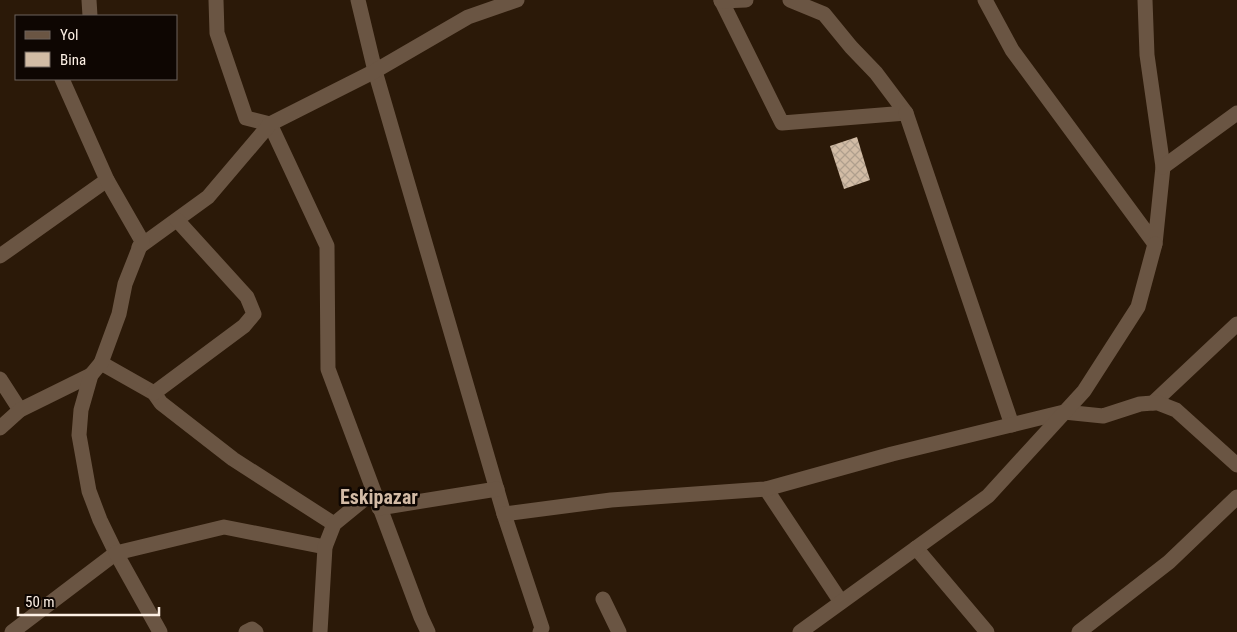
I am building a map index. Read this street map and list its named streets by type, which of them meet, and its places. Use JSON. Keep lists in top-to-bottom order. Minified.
{"districts":["Eskipazar"],"legend":["Yol","Bina"],"scale_bar":"50 m"}
